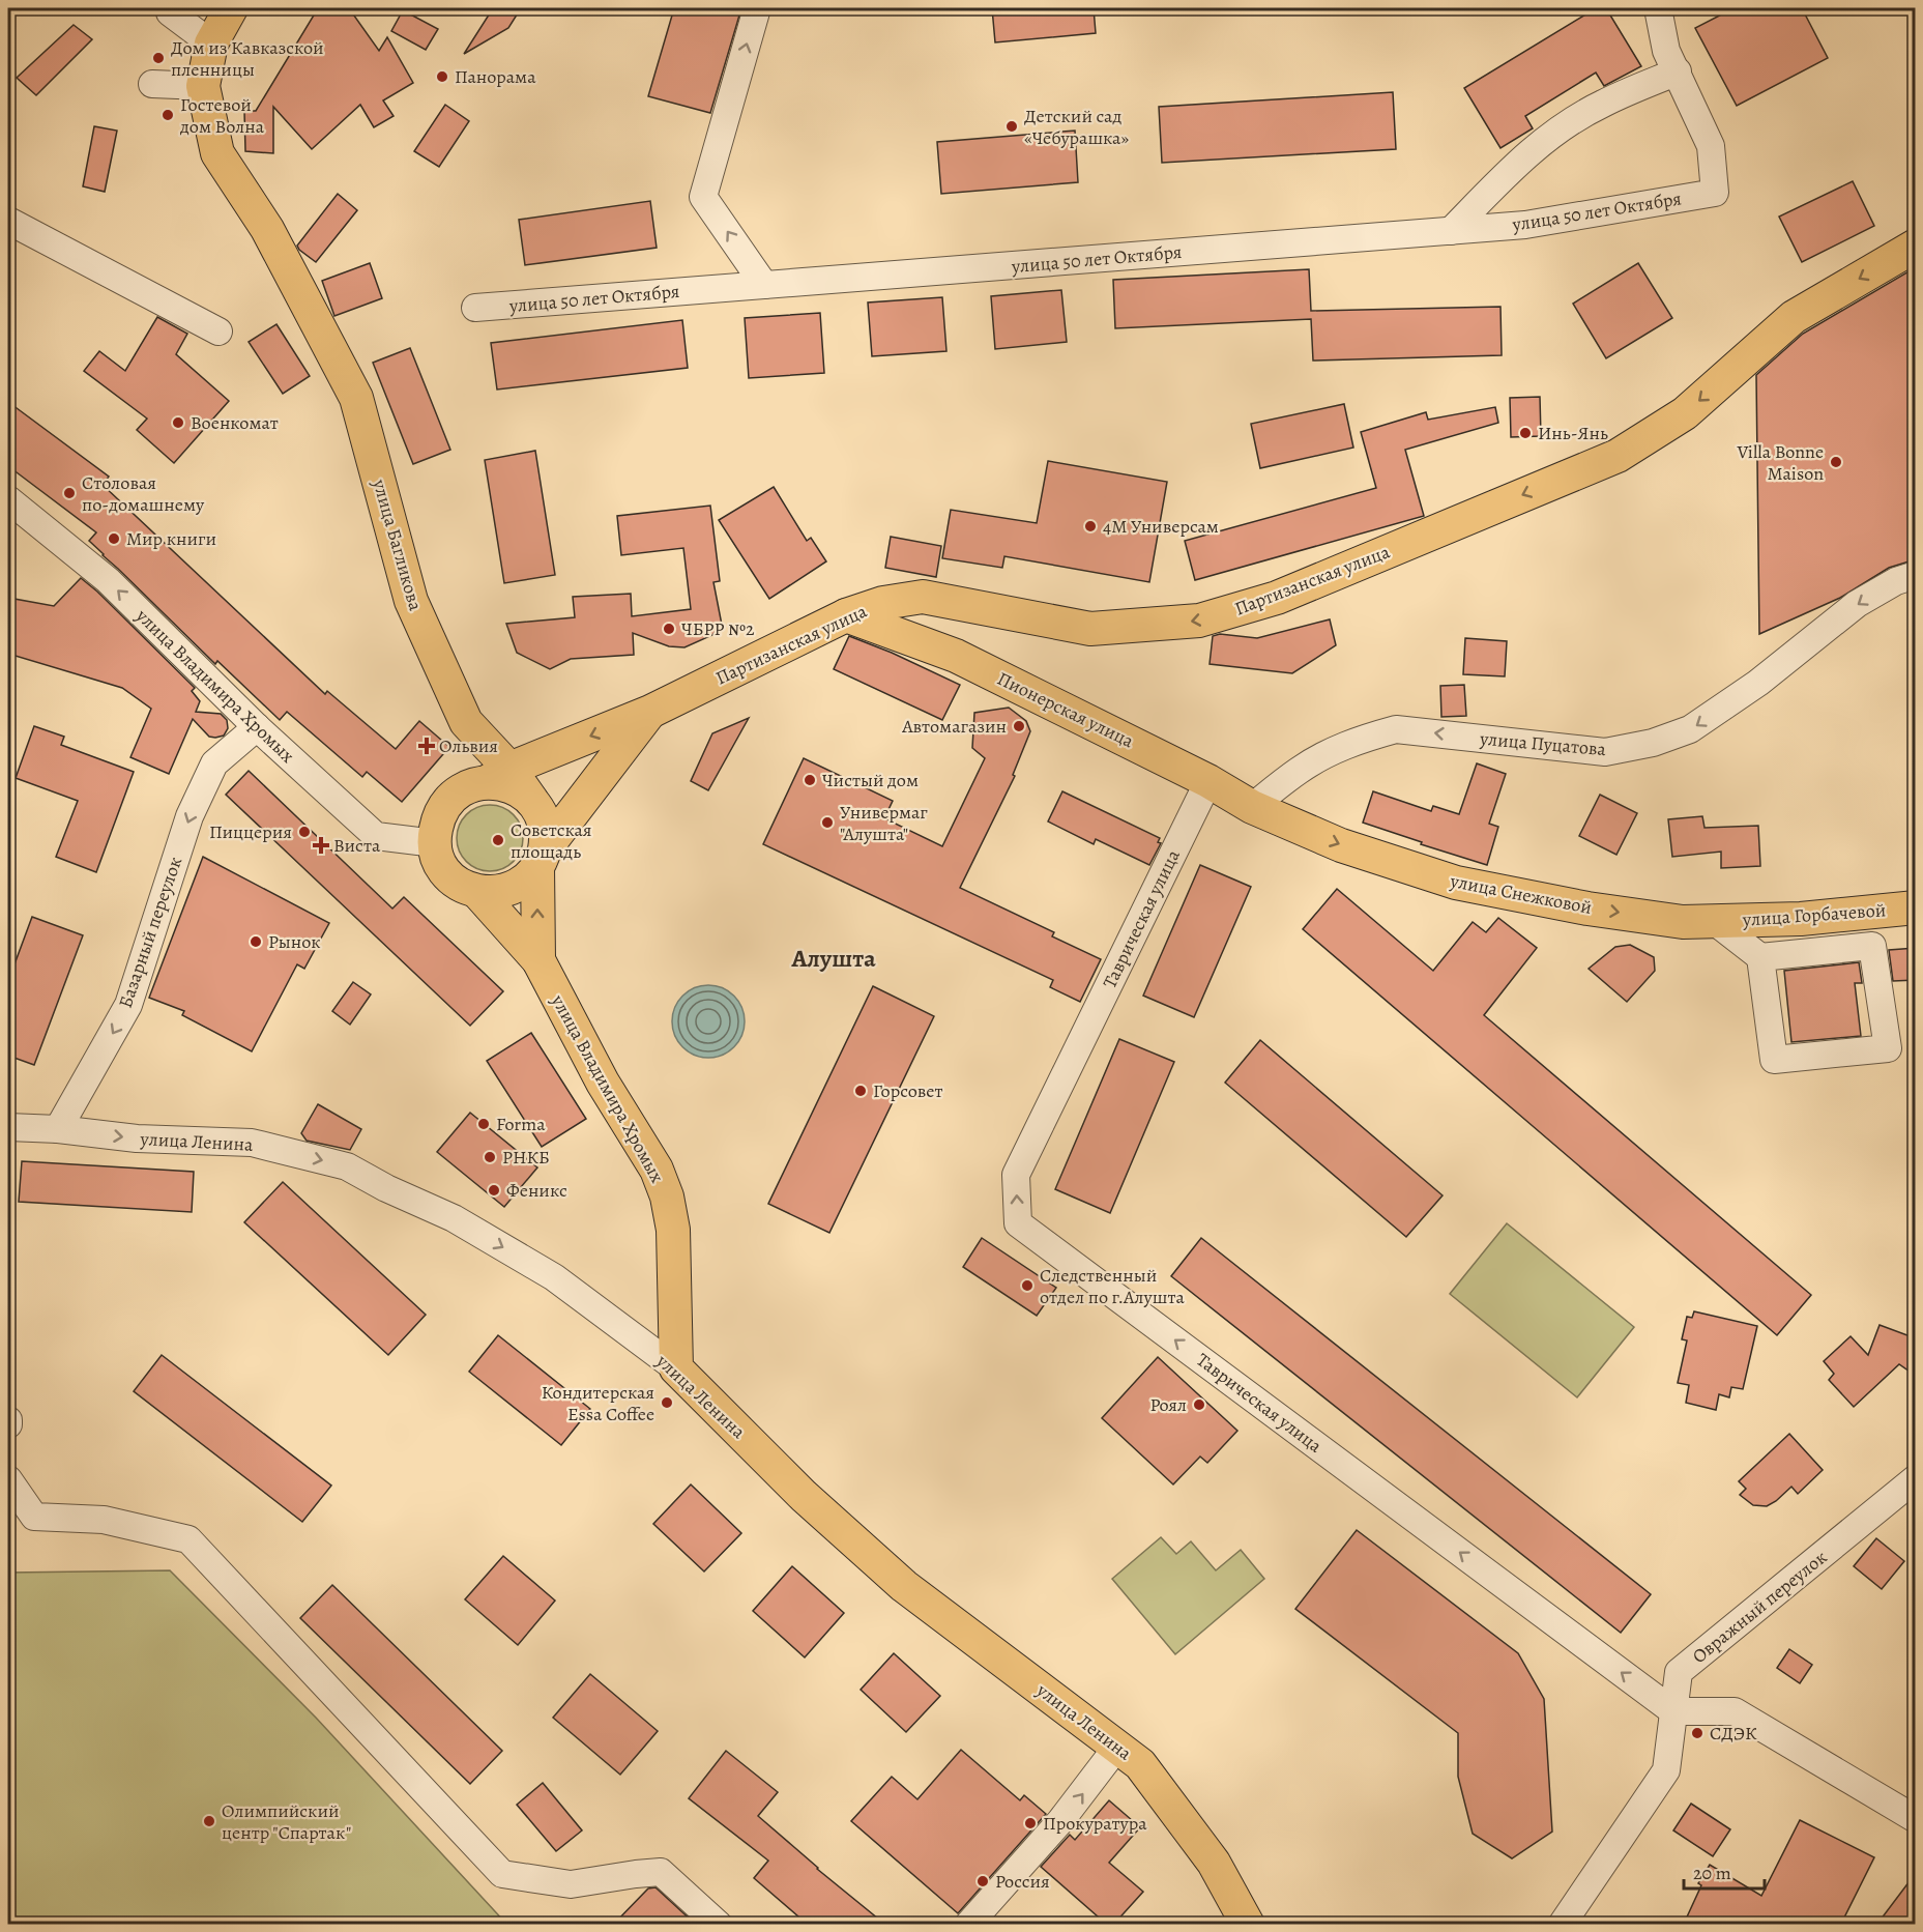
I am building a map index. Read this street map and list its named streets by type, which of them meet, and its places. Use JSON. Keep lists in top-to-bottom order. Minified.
{"streets":{"main road":["улица Багликова","Партизанская улица","улица Владимира Хромых","Пионерская улица","улица Снежковой","улица Горбачевой","улица Ленина"],"street":["улица 50 лет Октября","улица Пуцатова","Таврическая улица","Базарный переулок","Овражный переулок"]},"crossings":[["улица Багликова","улица Владимира Хромых"],["Партизанская улица","Пионерская улица"],["улица Владимира Хромых","Базарный переулок"],["улица Владимира Хромых","улица Ленина"],["Пионерская улица","улица Пуцатова"],["Пионерская улица","улица Снежковой"],["Пионерская улица","Таврическая улица"],["улица Пуцатова","улица Снежковой"],["улица Снежковой","улица Горбачевой"],["Таврическая улица","Овражный переулок"],["Базарный переулок","улица Ленина"]],"one_way":["Партизанская улица","улица Пуцатова","улица Снежковой","Базарный переулок","улица Ленина"],"districts":["Алушта"],"places":{"other":["Дом из Кавказской пленницы","Панорама","Гостевой дом Волна","Детский сад «Чебурашка»","Военкомат","Инь-Янь","Villa Bonne Maison","Столовая по-домашнему","4М Универсам","Мир книги","ЧБРР №2","Автомагазин","Чистый дом","Универмаг \"Алушта\"","Пиццерия","Советская площадь","Рынок","Горсовет","Forma","РНКБ","Феникс","Следственный отдел по г.Алушта","Кондитерская Essa Coffee","Роял","СДЭК","Олимпийский центр \"Спартак\"","Прокуратура","Россия"],"health":["Ольвия","Виста"]},"scale_bar":"20 m"}
